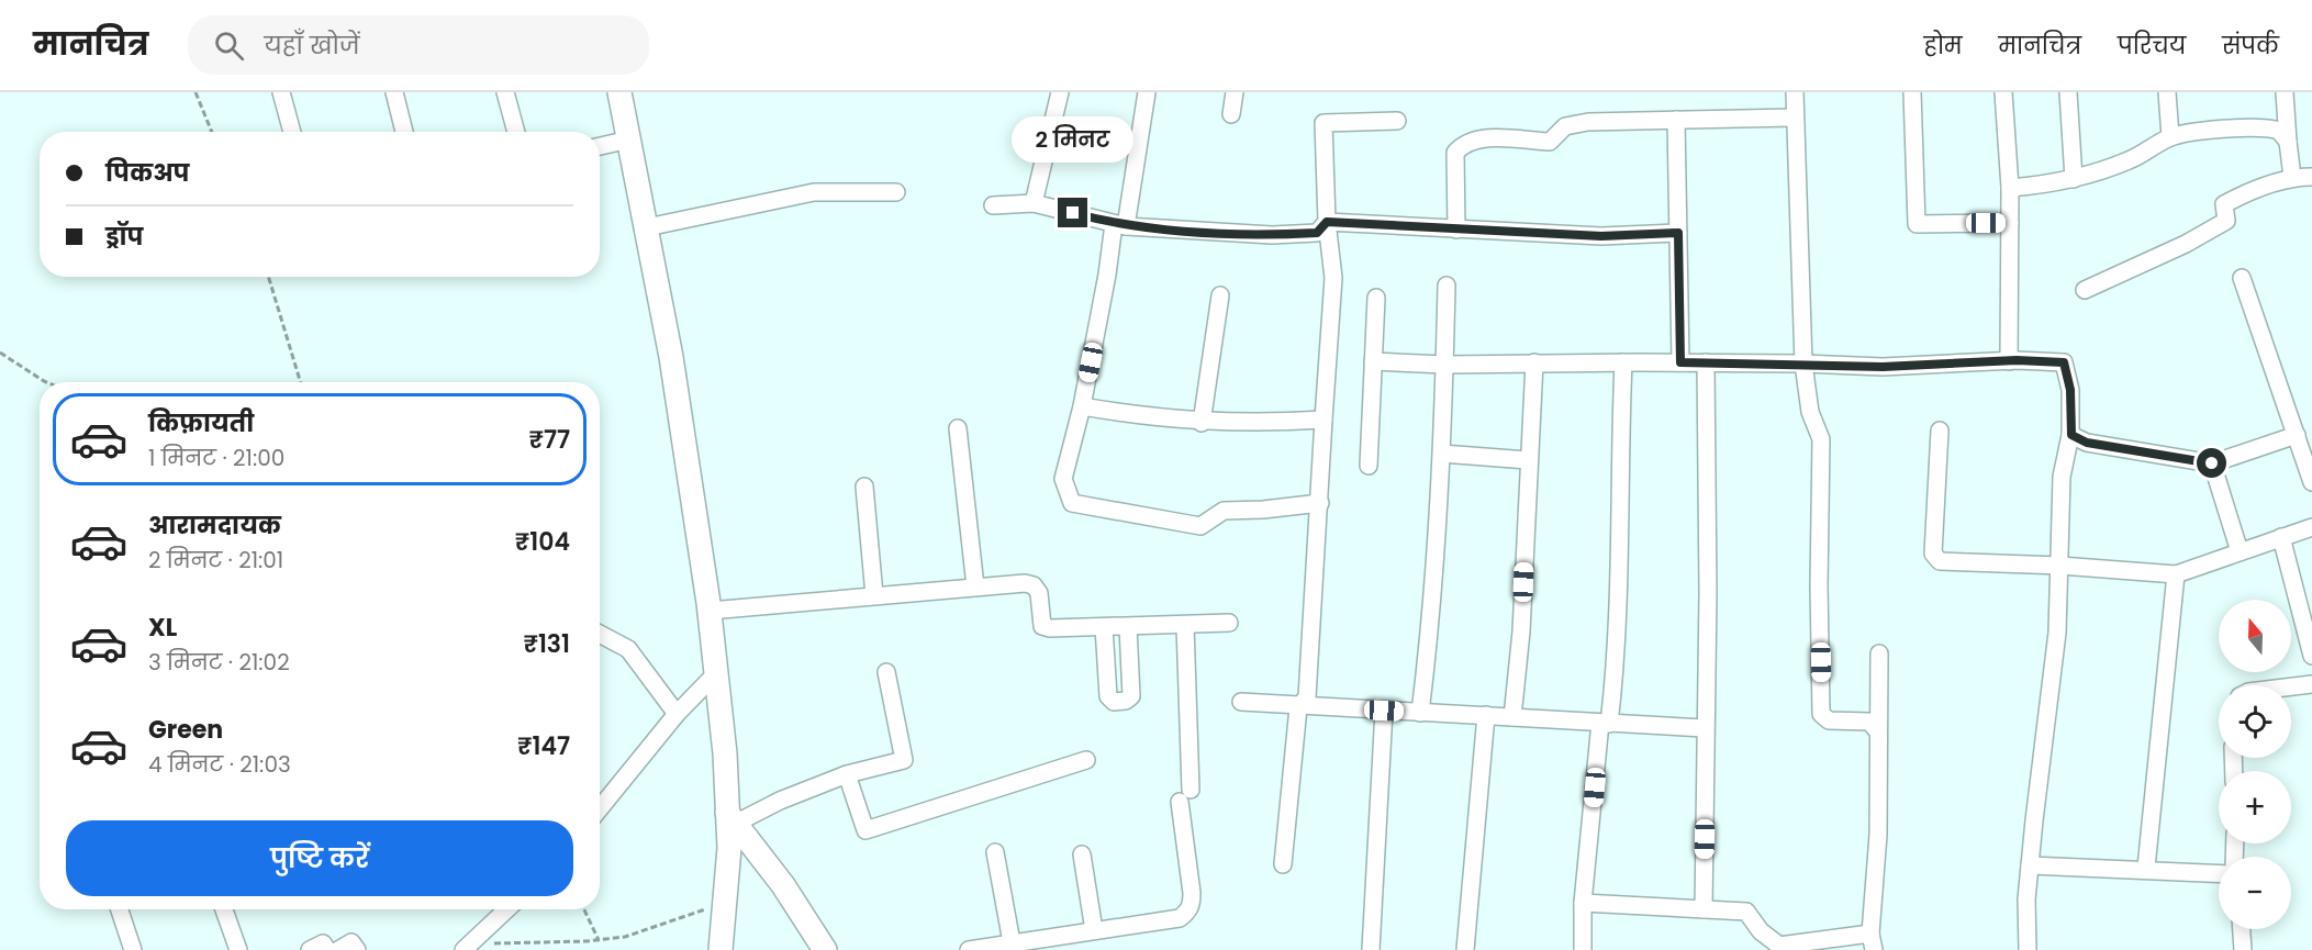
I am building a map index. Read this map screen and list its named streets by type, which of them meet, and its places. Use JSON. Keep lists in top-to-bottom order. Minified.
{"north":"top","page":{"header":"मानचित्र","search":"यहाँ खोजें","nav":["होम","मानचित्र","परिचय","संपर्क"],"bubble":"2 मिनट","banner":["पिकअप","ड्रॉप"],"list":[{"name":"किफ़ायती","note":"1 मिनट · 21:00","value":"₹77"},{"name":"आरामदायक","note":"2 मिनट · 21:01","value":"₹104"},{"name":"XL","note":"3 मिनट · 21:02","value":"₹131"},{"name":"Green","note":"4 मिनट · 21:03","value":"₹147"}],"map_buttons":["+","−"],"buttons":"पुष्टि करें"}}
